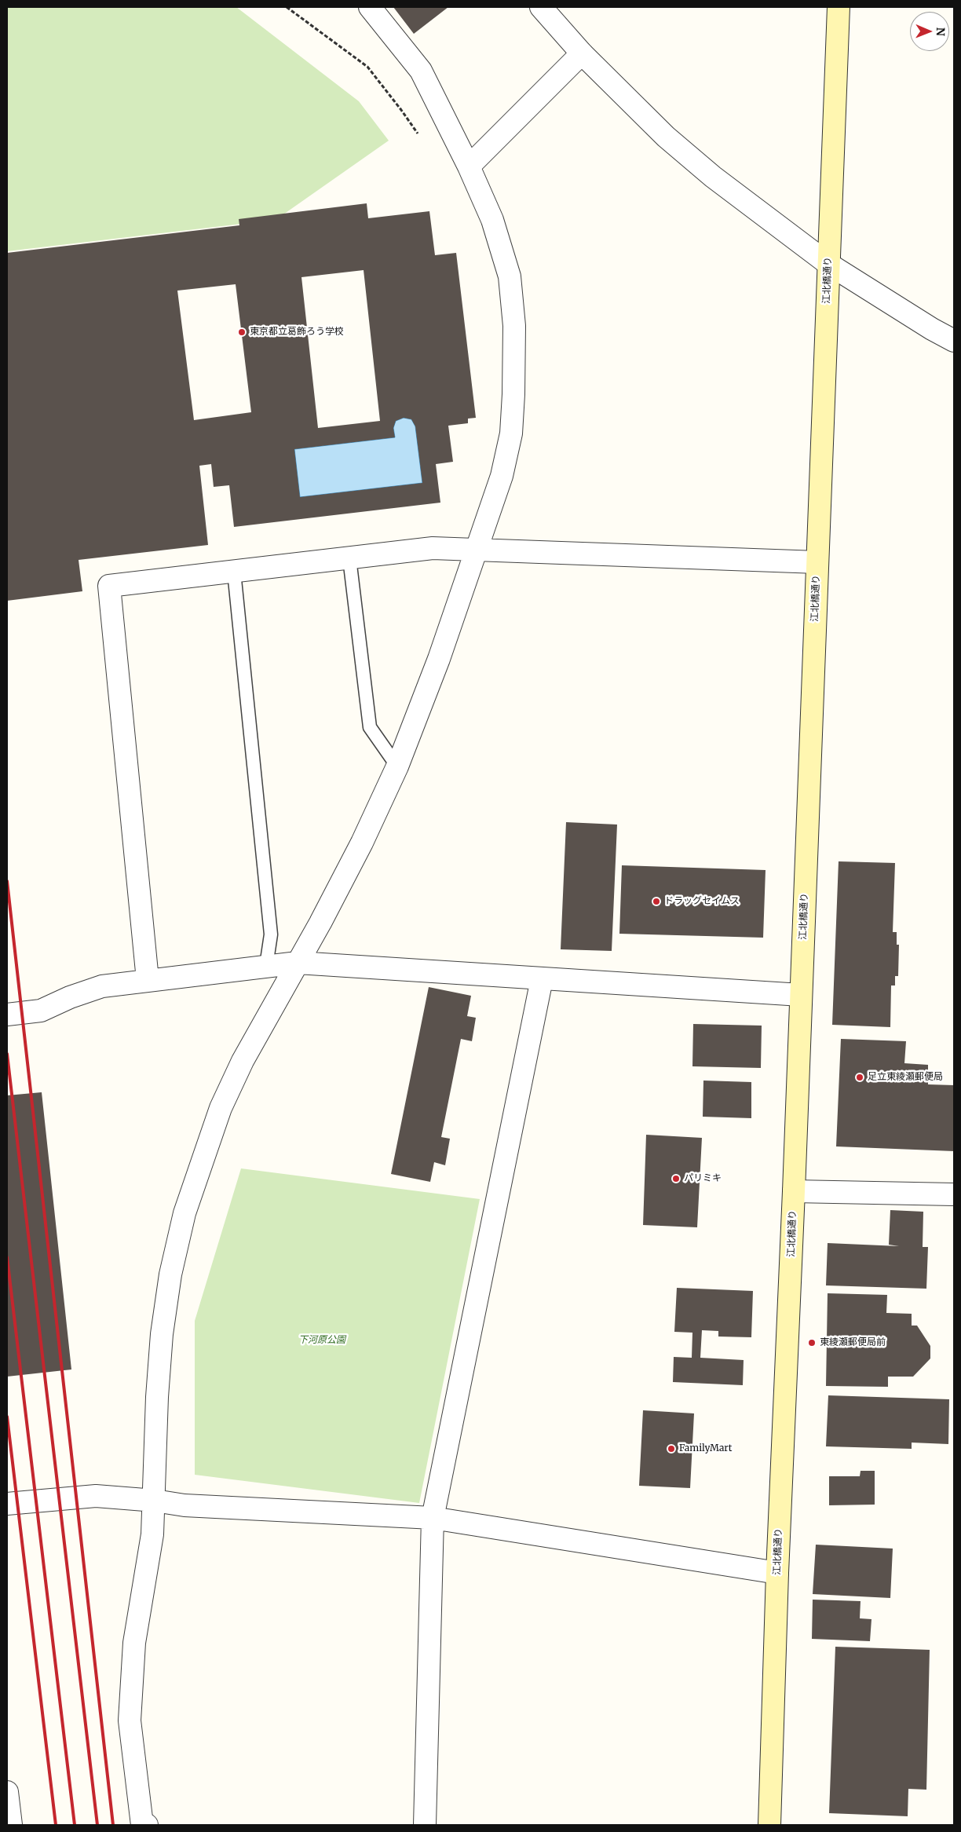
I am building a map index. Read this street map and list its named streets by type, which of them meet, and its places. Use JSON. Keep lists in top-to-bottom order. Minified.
{"streets":{"main road":["江北橋通り"]},"parks":["下河原公園"],"places":["東京都立葛飾ろう学校","ドラッグセイムス","足立東綾瀬郵便局","パリミキ","東綾瀬郵便局前","FamilyMart"],"north":"right"}
